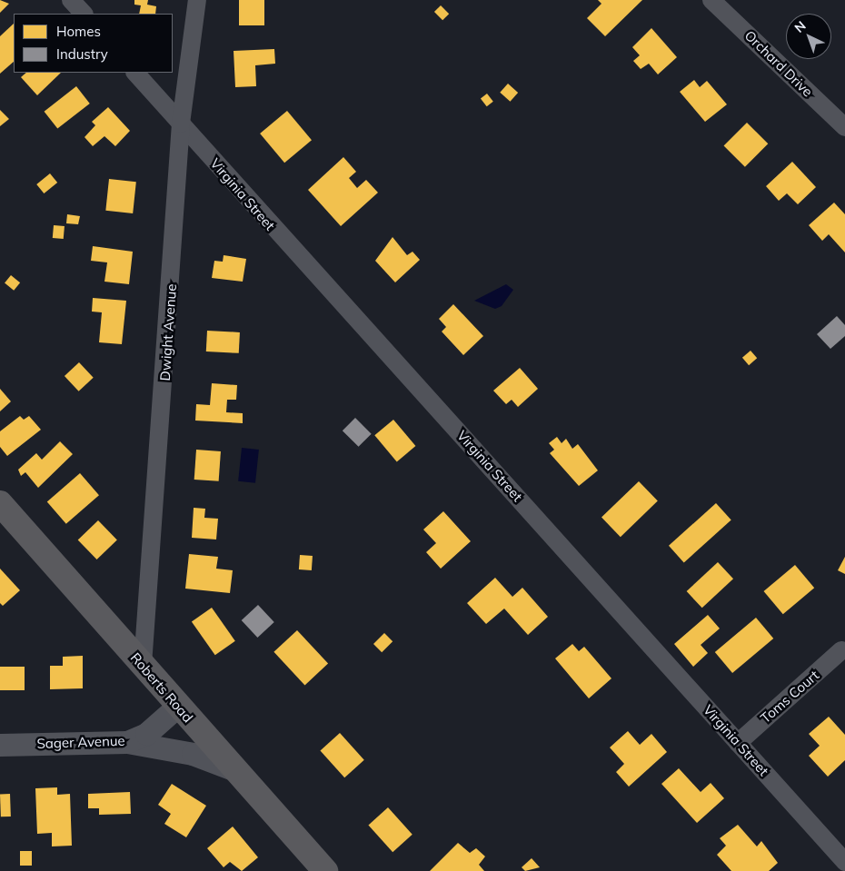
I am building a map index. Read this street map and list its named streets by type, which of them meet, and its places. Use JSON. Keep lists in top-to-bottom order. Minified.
{"streets":{"main road":["Roberts Road"],"street":["Orchard Drive","Virginia Street","Dwight Avenue","Toms Court","Sager Avenue"]},"crossings":[["Virginia Street","Dwight Avenue"],["Virginia Street","Toms Court"],["Dwight Avenue","Roberts Road"],["Roberts Road","Sager Avenue"]],"legend":["Homes","Industry"],"north":"top left"}
